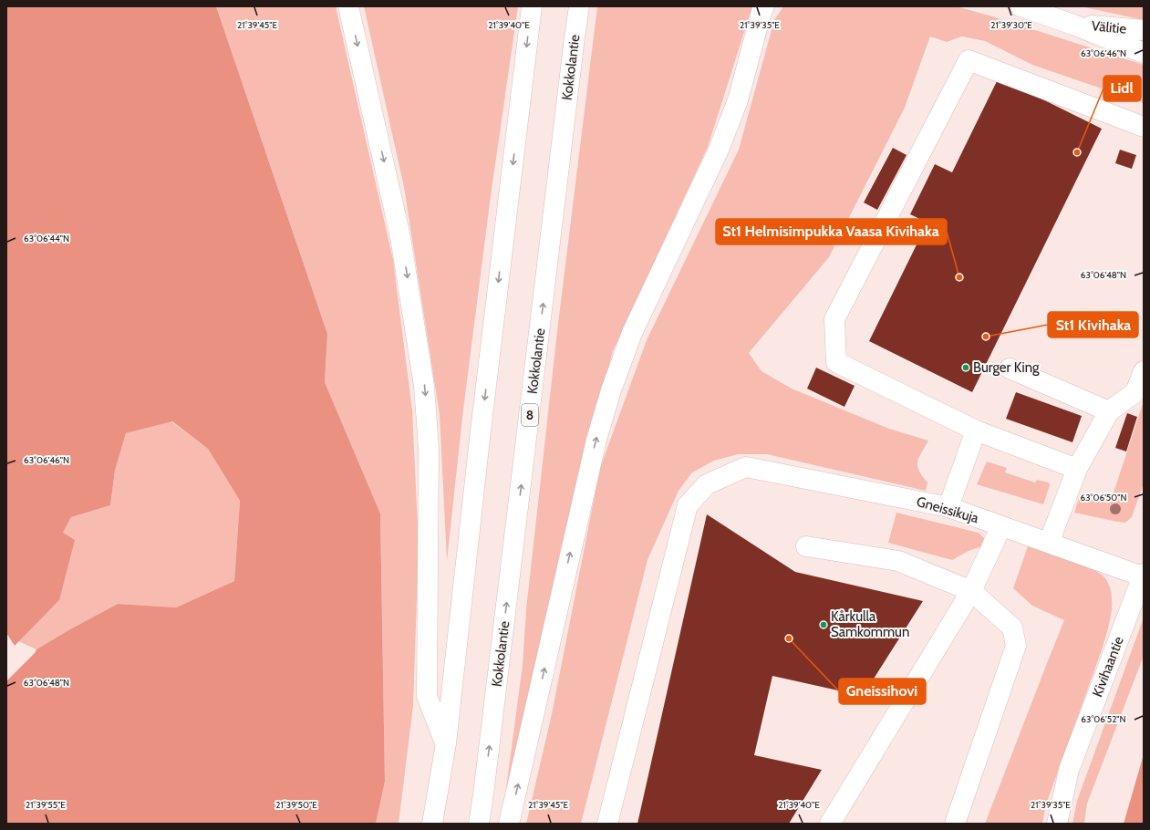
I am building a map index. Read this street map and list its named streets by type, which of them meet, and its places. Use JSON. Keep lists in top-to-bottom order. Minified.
{"streets":{"main road":["Välitie","Kokkolantie","8","Gneissikuja","Kivihaantie"]},"crossings":[["Gneissikuja","Kivihaantie"]],"places":["Lidl","St1 Helmisimpukka Vaasa Kivihaka","St1 Kivihaka","Burger King","Kårkulla Samkommun","Gneissihovi"],"coordinates":["21°39'45\"E","21°39'40\"E","21°39'35\"E","21°39'30\"E","63°06'46\"N","63°06'44\"N","63°06'48\"N","63°06'50\"N","63°06'52\"N","21°39'55\"E","21°39'50\"E"]}
